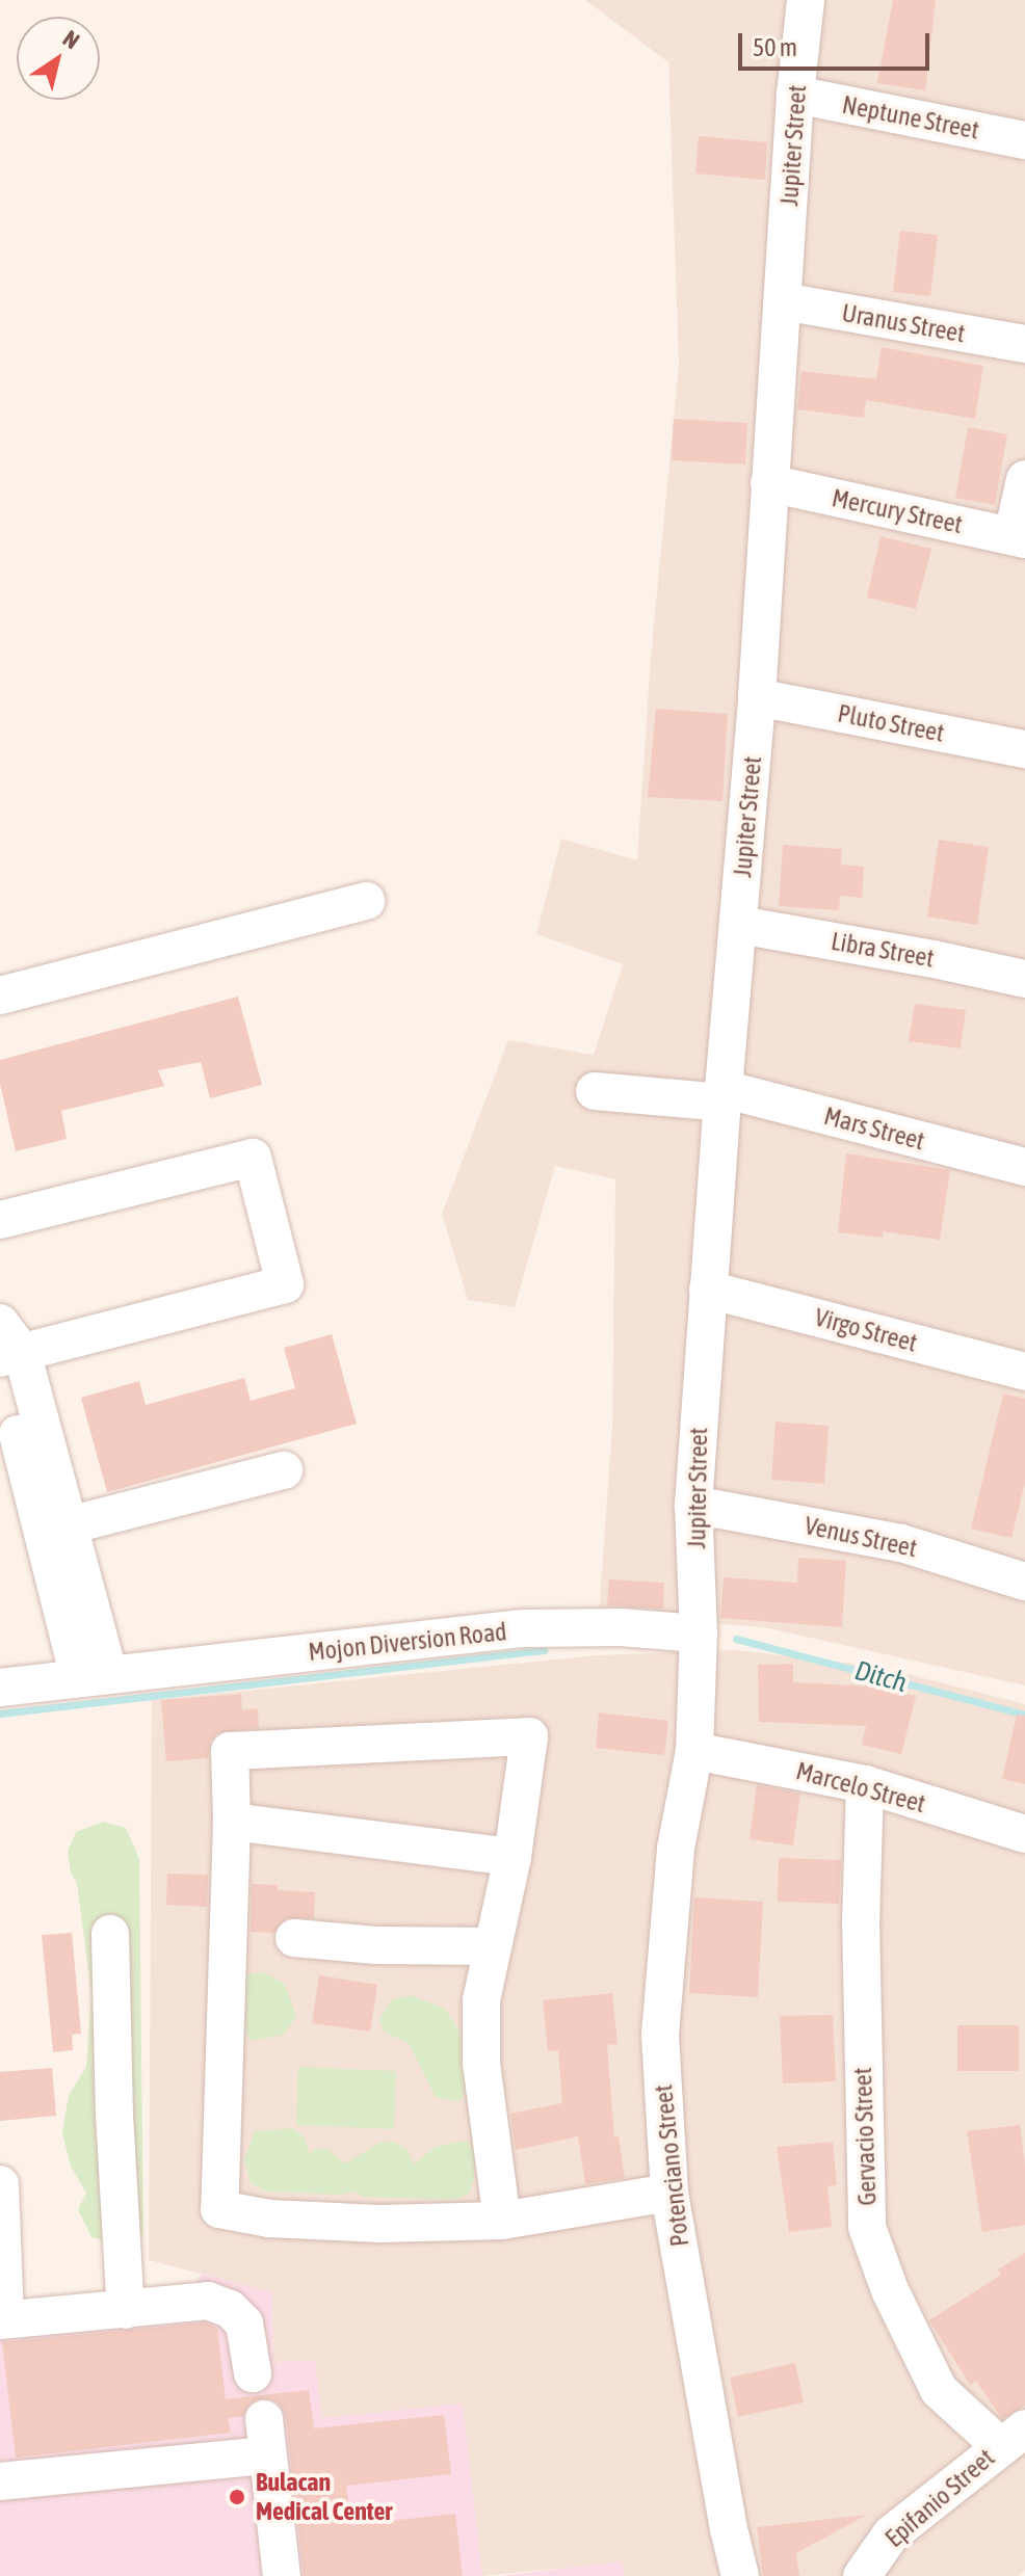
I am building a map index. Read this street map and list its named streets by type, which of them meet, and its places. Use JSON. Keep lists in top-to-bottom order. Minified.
{"streets":{"street":["Neptune Street","Jupiter Street","Uranus Street","Mercury Street","Pluto Street","Libra Street","Mars Street","Virgo Street","Venus Street","Mojon Diversion Road","Marcelo Street","Gervacio Street","Potenciano Street","Epifanio Street"]},"crossings":[["Neptune Street","Jupiter Street"],["Jupiter Street","Uranus Street"],["Jupiter Street","Mercury Street"],["Jupiter Street","Pluto Street"],["Jupiter Street","Libra Street"],["Jupiter Street","Mars Street"],["Jupiter Street","Virgo Street"],["Jupiter Street","Venus Street"],["Jupiter Street","Mojon Diversion Road"],["Marcelo Street","Gervacio Street"],["Marcelo Street","Potenciano Street"],["Gervacio Street","Epifanio Street"]],"water":["Ditch"],"places":["Bulacan Medical Center"],"scale_bar":"50 m","north":"top right"}
